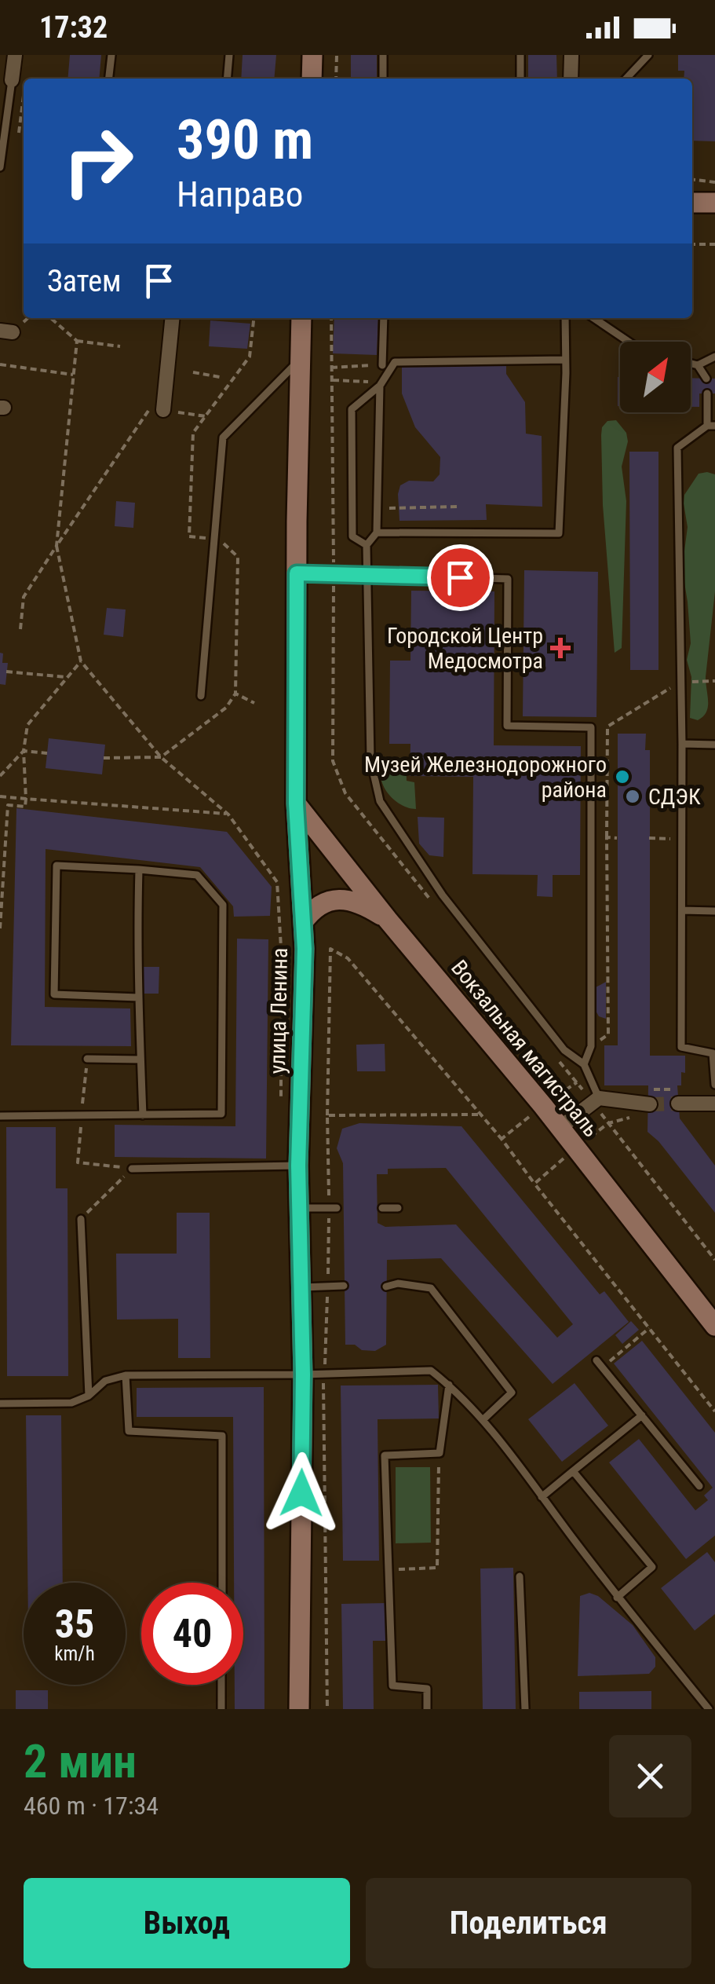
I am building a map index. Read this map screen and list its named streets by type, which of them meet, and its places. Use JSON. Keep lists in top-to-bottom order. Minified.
{"streets":{"main road":["улица Ленина","Вокзальная магистраль"]},"crossings":[["улица Ленина","Вокзальная магистраль"]],"places":{"health":["Городской Центр Медосмотра"],"other":["Музей Железнодорожного района","СДЭК"]},"north":"top right","page":{"status":"17:32","turn":["390 m","Направо"],"then":"Затем","speed":"35 km/h","limit":"40","heading":["2 мин","460 m · 17:34"],"buttons":["Выход","Поделиться"]}}
